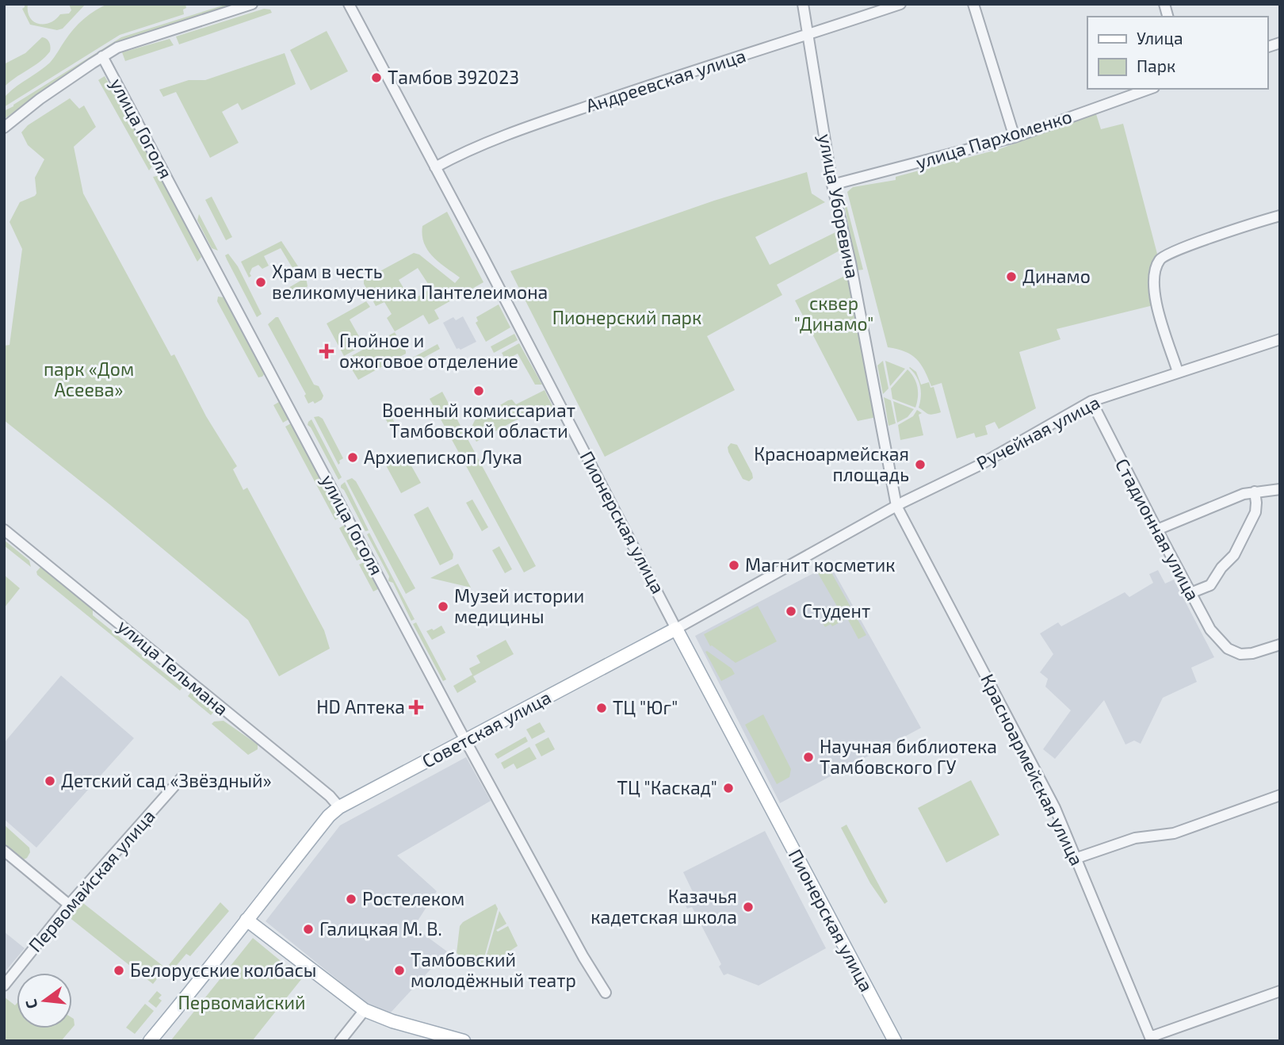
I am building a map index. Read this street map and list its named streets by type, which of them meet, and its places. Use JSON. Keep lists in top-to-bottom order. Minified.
{"streets":{"main road":["Пионерская улица","Советская улица"],"street":["Андреевская улица","улица Гоголя","улица Пархоменко","улица Уборевича","Ручейная улица","Стадионная улица","улица Тельмана","Красноармейская улица","Первомайская улица"]},"crossings":[["Андреевская улица","улица Уборевича"],["Андреевская улица","Пионерская улица"],["улица Гоголя","Советская улица"],["улица Пархоменко","улица Уборевича"],["улица Уборевича","Ручейная улица"],["улица Уборевича","Советская улица"],["улица Уборевича","Красноармейская улица"],["Ручейная улица","Стадионная улица"],["Ручейная улица","Советская улица"],["Ручейная улица","Красноармейская улица"],["Пионерская улица","Советская улица"],["улица Тельмана","Советская улица"],["Советская улица","Красноармейская улица"]],"parks":["сквер \"Динамо\"","Пионерский парк","парк «Дом Асеева»","Первомайский"],"places":{"other":["Тамбов 392023","Динамо","Храм в честь великомученика Пантелеимона","Военный комиссариат Тамбовской области","Архиепископ Лука","Красноармейская площадь","Магнит косметик","Музей истории медицины","Студент","ТЦ \"Юг\"","Научная библиотека Тамбовского ГУ","Детский сад «Звёздный»","ТЦ \"Каскад\"","Ростелеком","Казачья кадетская школа","Галицкая М. В.","Белорусские колбасы","Тамбовский молодёжный театр"],"health":["Гнойное и ожоговое отделение","HD Аптека"]},"legend":["Улица","Парк"],"north":"left"}
